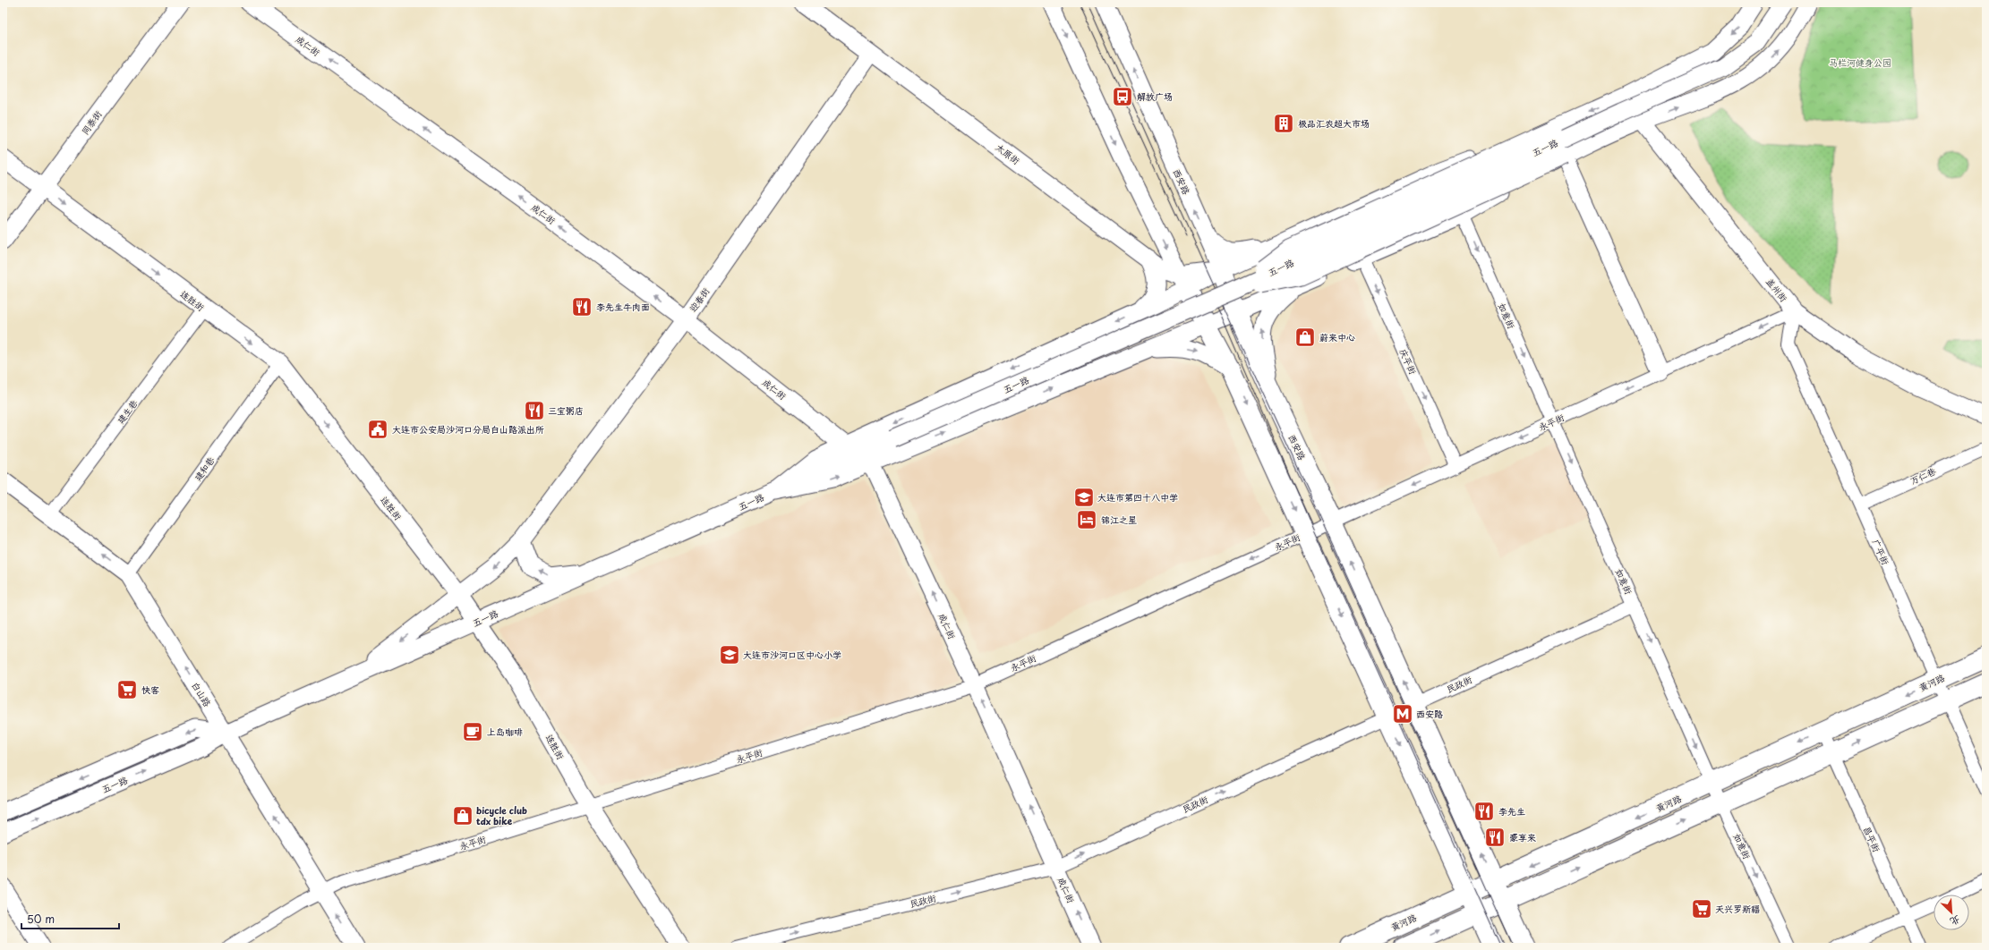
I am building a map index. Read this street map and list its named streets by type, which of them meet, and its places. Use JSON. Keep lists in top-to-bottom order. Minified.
{"streets":{"main road":["西安路","黄河路"],"street":["成仁街","同泰街","五一路","太原街","盖州街","迎春街","连胜街","如意街","庆平街","建生巷","永平街","建和巷","万仁巷","广平街","民政街","白山路","昌平街"]},"crossings":[["成仁街","五一路"],["成仁街","迎春街"],["成仁街","永平街"],["成仁街","民政街"],["同泰街","连胜街"],["五一路","迎春街"],["五一路","连胜街"],["五一路","白山路"],["太原街","西安路"],["太原街","迎春街"],["西安路","永平街"],["西安路","黄河路"],["西安路","民政街"],["盖州街","永平街"],["盖州街","广平街"],["迎春街","连胜街"],["连胜街","建生巷"],["连胜街","永平街"],["连胜街","建和巷"],["如意街","永平街"],["如意街","黄河路"],["如意街","民政街"],["庆平街","永平街"],["建生巷","白山路"],["永平街","广平街"],["永平街","白山路"],["建和巷","白山路"],["万仁巷","广平街"],["广平街","黄河路"],["黄河路","昌平街"]],"one_way":["成仁街","连胜街","如意街","庆平街","永平街","民政街","白山路"],"parks":["马栏河健身公园"],"places":{"bus stop":["解放广场"],"building":["极品汇农超大市场"],"restaurant":["李先生牛肉面","三宝粥店","李先生","豪享来"],"shop":["蔚来中心","bicycle club tdx bike"],"public building":["大连市公安局沙河口分局白山路派出所"],"school or university":["大连市第四十八中学","大连市沙河口区中心小学"],"hotel":["锦江之星"],"supermarket":["快客","天兴罗斯福"],"metro station":["西安路"],"cafe":["上岛咖啡"]},"scale_bar":"50 m","north":"bottom right"}
